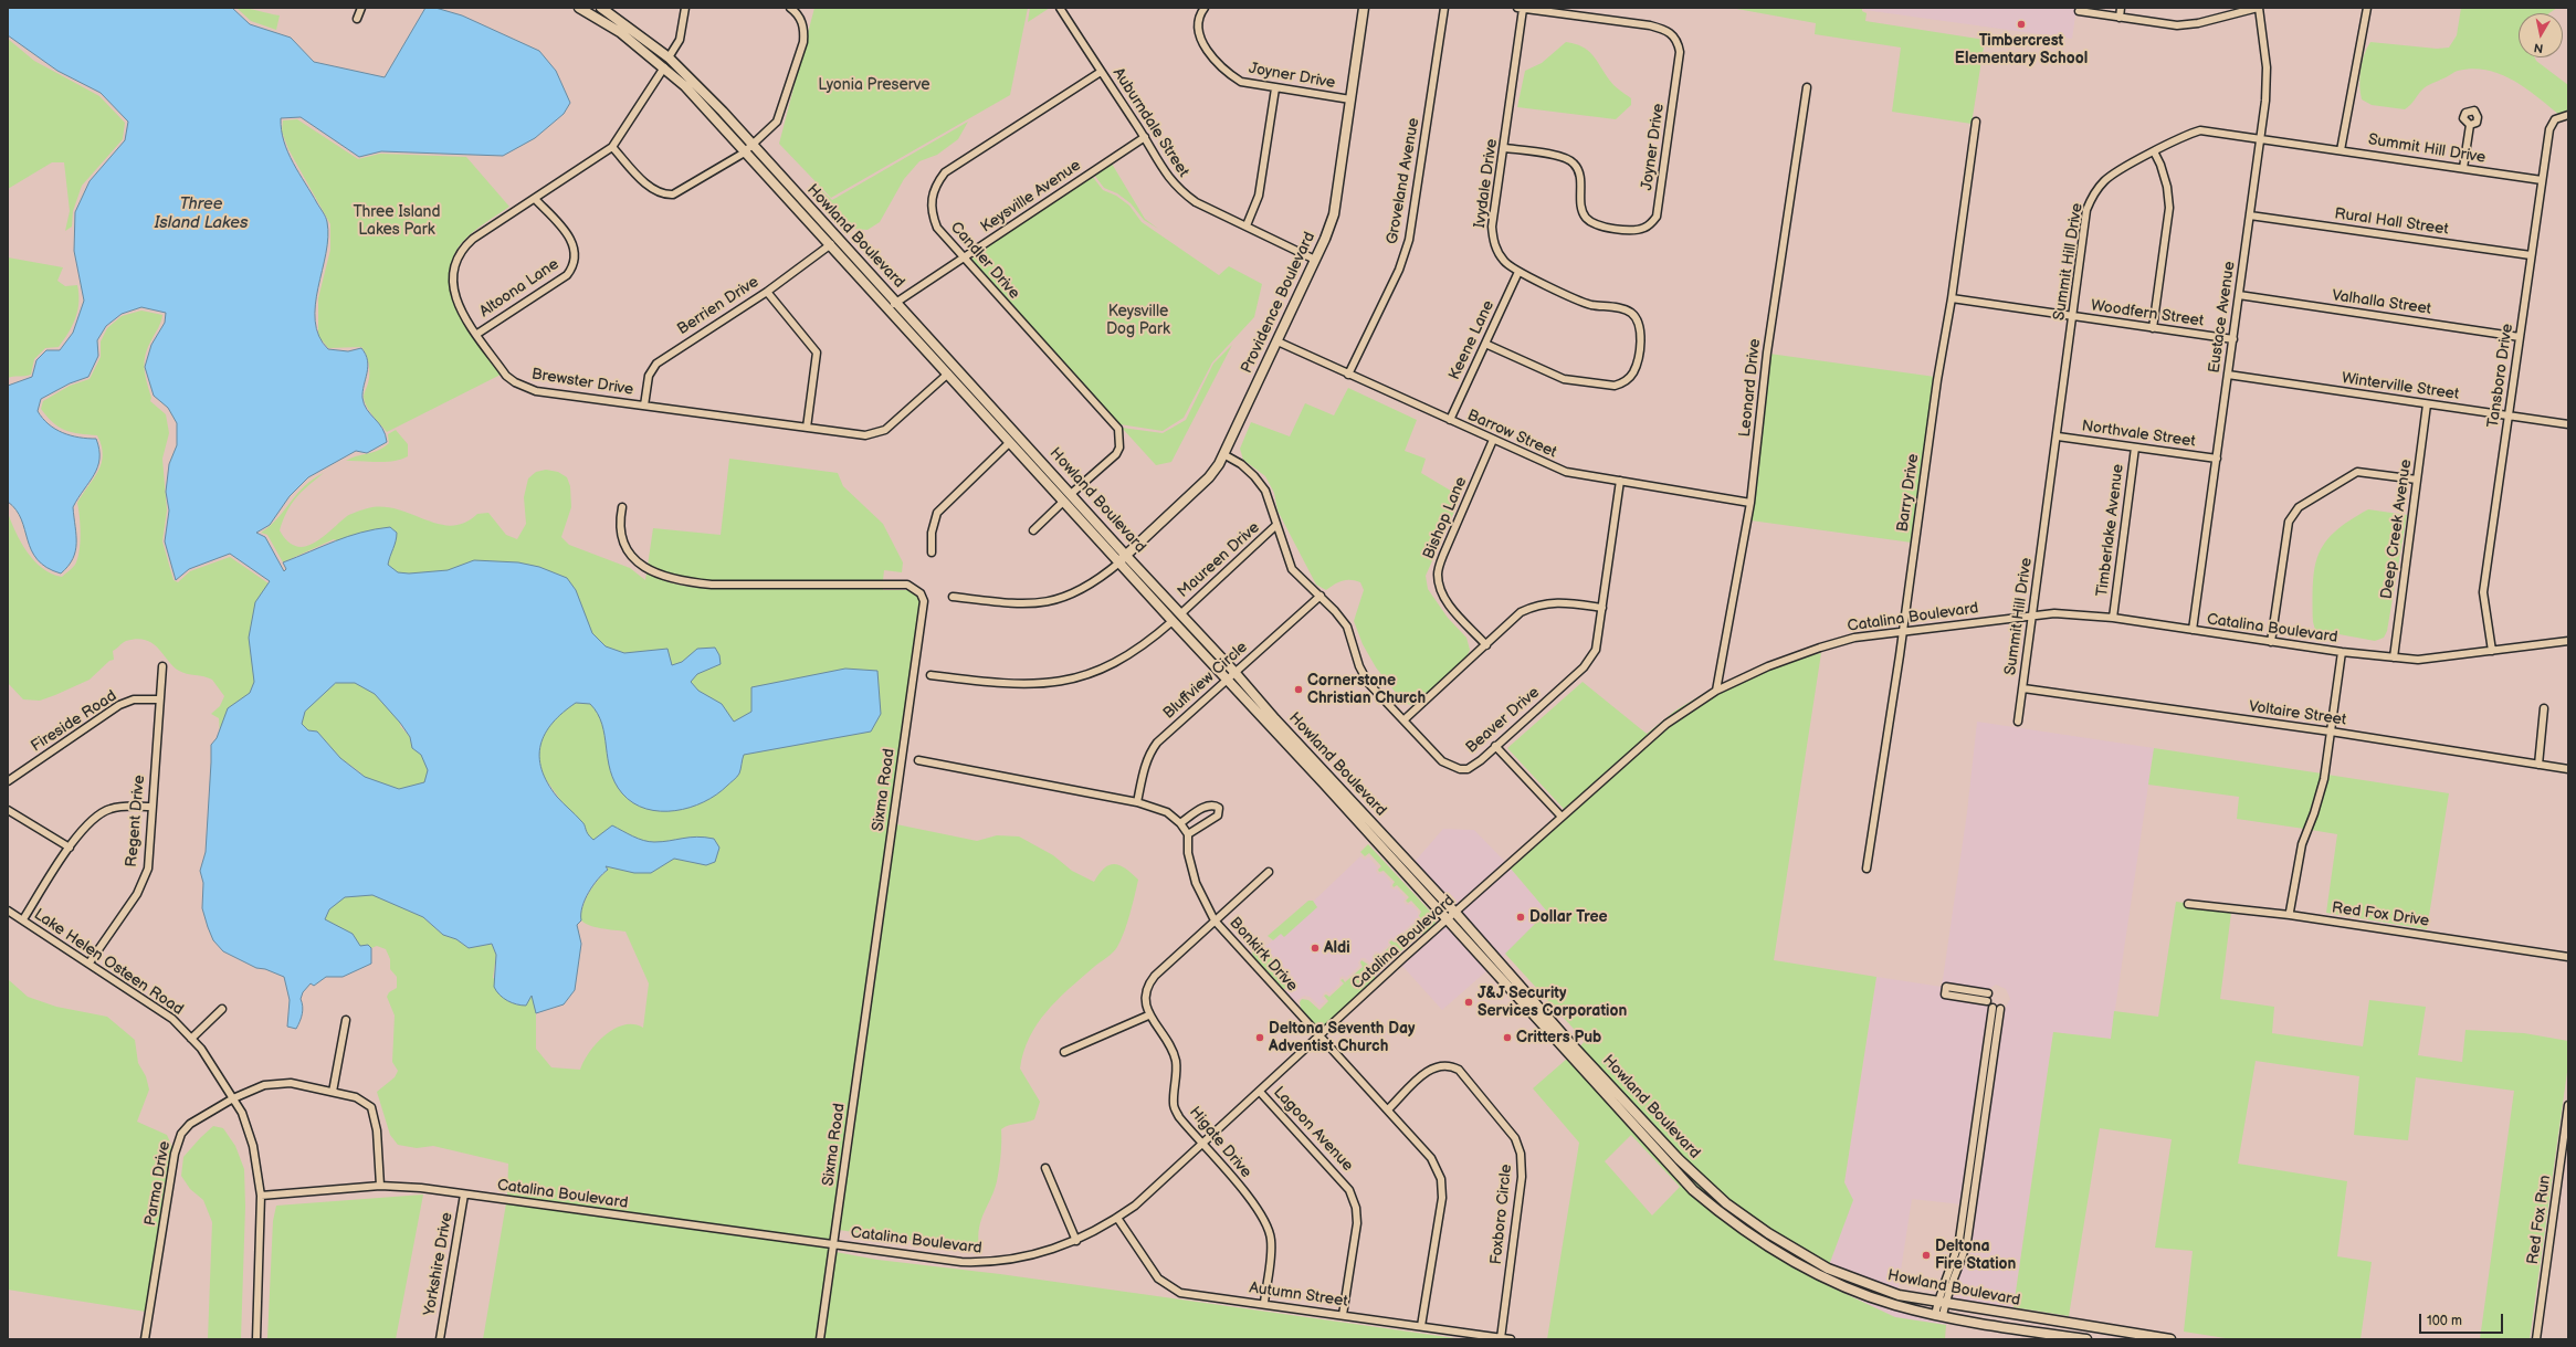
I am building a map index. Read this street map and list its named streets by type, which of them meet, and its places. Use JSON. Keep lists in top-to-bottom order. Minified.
{"streets":{"main road":["Howland Boulevard","Providence Boulevard"],"street":["Joyner Drive","Auburndale Street","Summit Hill Drive","Groveland Avenue","Ivydale Drive","Keysville Avenue","Rural Hall Street","Candler Drive","Altoona Lane","Valhalla Street","Berrien Drive","Woodfern Street","Eustace Avenue","Keene Lane","Tansboro Drive","Brewster Drive","Winterville Street","Leonard Drive","Barrow Street","Northvale Street","Barry Drive","Bishop Lane","Deep Creek Avenue","Timberlake Avenue","Maureen Drive","Catalina Boulevard","Bluffview Circle","Voltaire Street","Beaver Drive","Fireside Road","Sixma Road","Regent Drive","Red Fox Drive","Bonkirk Drive","Lake Helen Osteen Road","Lagoon Avenue","Higate Drive","Parma Drive","Foxboro Circle","Red Fox Run","Yorkshire Drive","Autumn Street"]},"crossings":[["Joyner Drive","Ivydale Drive"],["Joyner Drive","Providence Boulevard"],["Auburndale Street","Keysville Avenue"],["Auburndale Street","Candler Drive"],["Auburndale Street","Providence Boulevard"],["Summit Hill Drive","Woodfern Street"],["Summit Hill Drive","Eustace Avenue"],["Summit Hill Drive","Tansboro Drive"],["Summit Hill Drive","Northvale Street"],["Summit Hill Drive","Catalina Boulevard"],["Summit Hill Drive","Voltaire Street"],["Groveland Avenue","Barrow Street"],["Ivydale Drive","Keene Lane"],["Keysville Avenue","Howland Boulevard"],["Keysville Avenue","Candler Drive"],["Rural Hall Street","Eustace Avenue"],["Rural Hall Street","Tansboro Drive"],["Howland Boulevard","Candler Drive"],["Howland Boulevard","Providence Boulevard"],["Howland Boulevard","Berrien Drive"],["Howland Boulevard","Brewster Drive"],["Howland Boulevard","Maureen Drive"],["Howland Boulevard","Catalina Boulevard"],["Howland Boulevard","Bluffview Circle"],["Altoona Lane","Brewster Drive"],["Providence Boulevard","Barrow Street"],["Providence Boulevard","Beaver Drive"],["Valhalla Street","Eustace Avenue"],["Valhalla Street","Tansboro Drive"],["Berrien Drive","Brewster Drive"],["Woodfern Street","Eustace Avenue"],["Woodfern Street","Barry Drive"],["Eustace Avenue","Winterville Street"],["Eustace Avenue","Northvale Street"],["Eustace Avenue","Catalina Boulevard"],["Keene Lane","Barrow Street"],["Tansboro Drive","Winterville Street"],["Tansboro Drive","Catalina Boulevard"],["Winterville Street","Deep Creek Avenue"],["Leonard Drive","Barrow Street"],["Leonard Drive","Catalina Boulevard"],["Barrow Street","Bishop Lane"],["Barrow Street","Beaver Drive"],["Northvale Street","Timberlake Avenue"],["Barry Drive","Catalina Boulevard"],["Deep Creek Avenue","Catalina Boulevard"],["Timberlake Avenue","Catalina Boulevard"],["Maureen Drive","Beaver Drive"],["Catalina Boulevard","Sixma Road"],["Catalina Boulevard","Bonkirk Drive"],["Catalina Boulevard","Lake Helen Osteen Road"],["Catalina Boulevard","Lagoon Avenue"],["Catalina Boulevard","Higate Drive"],["Catalina Boulevard","Parma Drive"],["Catalina Boulevard","Yorkshire Drive"],["Catalina Boulevard","Autumn Street"],["Bluffview Circle","Beaver Drive"],["Bluffview Circle","Bonkirk Drive"],["Fireside Road","Regent Drive"],["Regent Drive","Lake Helen Osteen Road"],["Bonkirk Drive","Foxboro Circle"],["Bonkirk Drive","Autumn Street"],["Lake Helen Osteen Road","Parma Drive"],["Lagoon Avenue","Autumn Street"],["Higate Drive","Autumn Street"],["Foxboro Circle","Autumn Street"]],"water":["Three Island Lakes"],"parks":["Lyonia Preserve","Three Island Lakes Park","Keysville Dog Park"],"places":["Timbercrest Elementary School","Cornerstone Christian Church","Dollar Tree","Aldi","J&J Security Services Corporation","Deltona Seventh Day Adventist Church","Critters Pub","Deltona Fire Station"],"scale_bar":"100 m","north":"bottom"}
